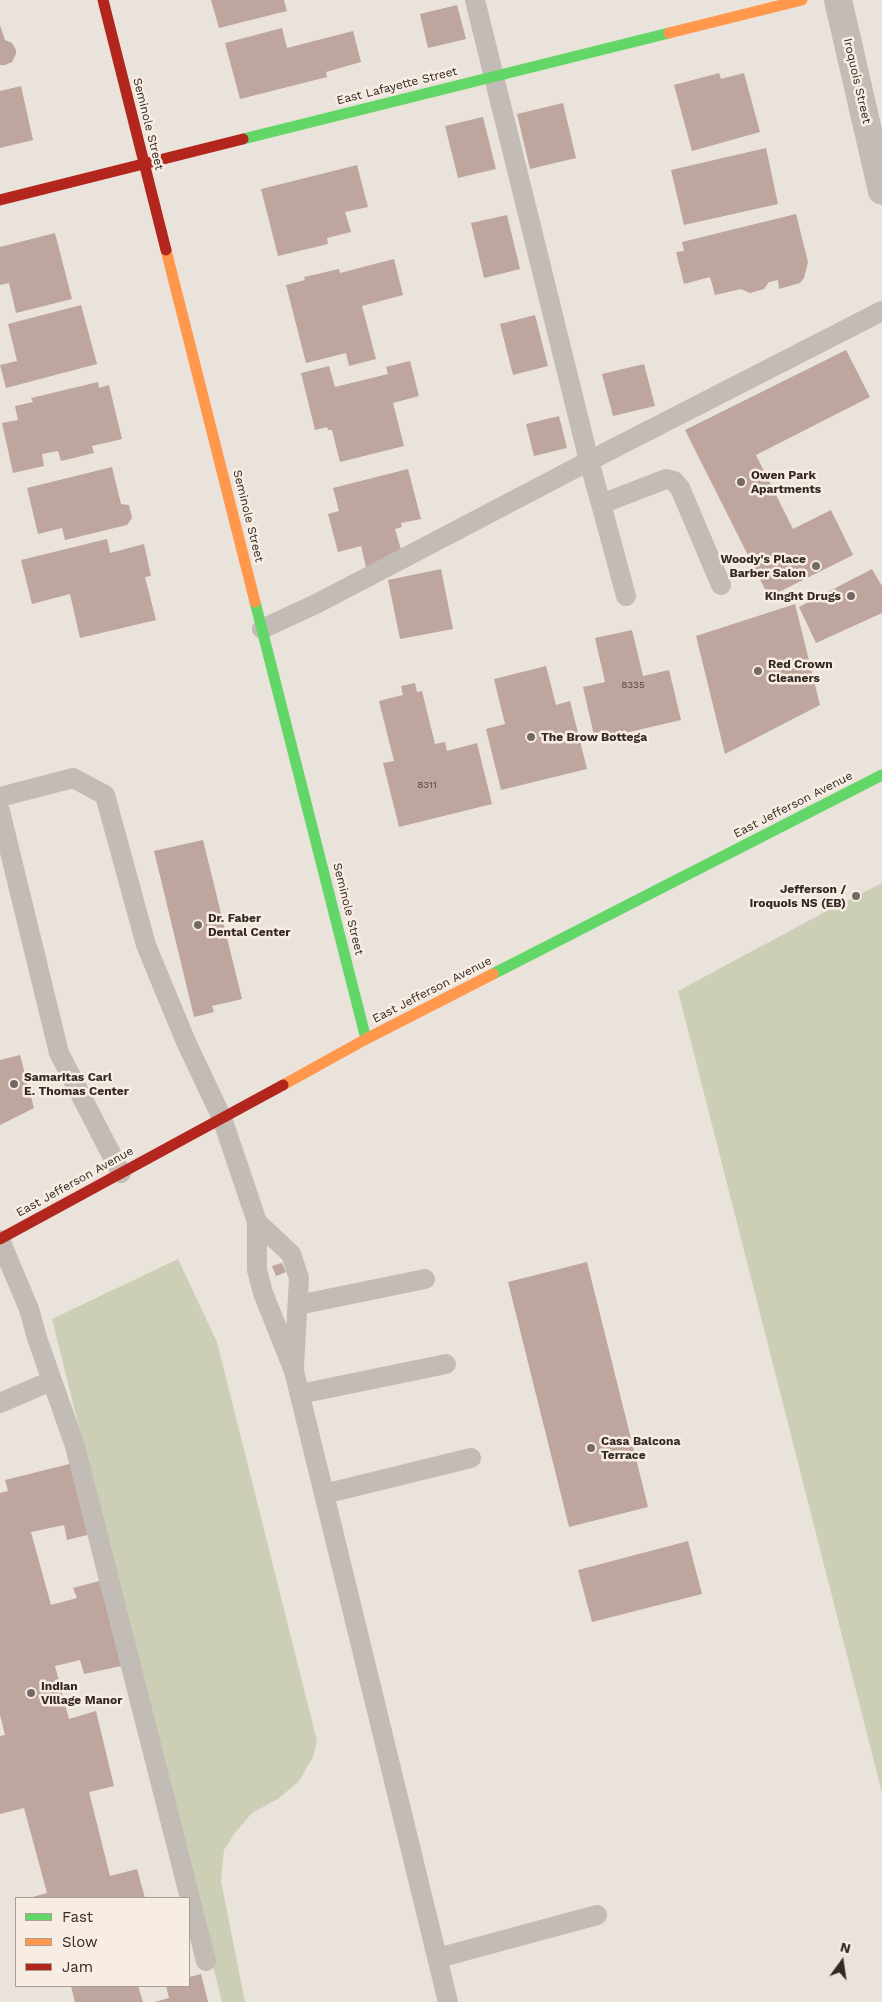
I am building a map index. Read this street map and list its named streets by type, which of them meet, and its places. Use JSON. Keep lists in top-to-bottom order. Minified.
{"streets":{"street":["Iroquois Street","East Lafayette Street","Seminole Street","East Jefferson Avenue"]},"crossings":[["East Lafayette Street","Seminole Street"],["Seminole Street","East Jefferson Avenue"]],"places":["Owen Park Apartments","Woody's Place Barber Salon","Kinght Drugs","Red Crown Cleaners","The Brow Bottega","Jefferson / Iroquois NS (EB)","Dr. Faber Dental Center","Samaritas Carl E. Thomas Center","Casa Balcona Terrace","Indian Village Manor"],"house_numbers":["8335","8311"],"legend":["Fast","Slow","Jam"],"north":"top"}
